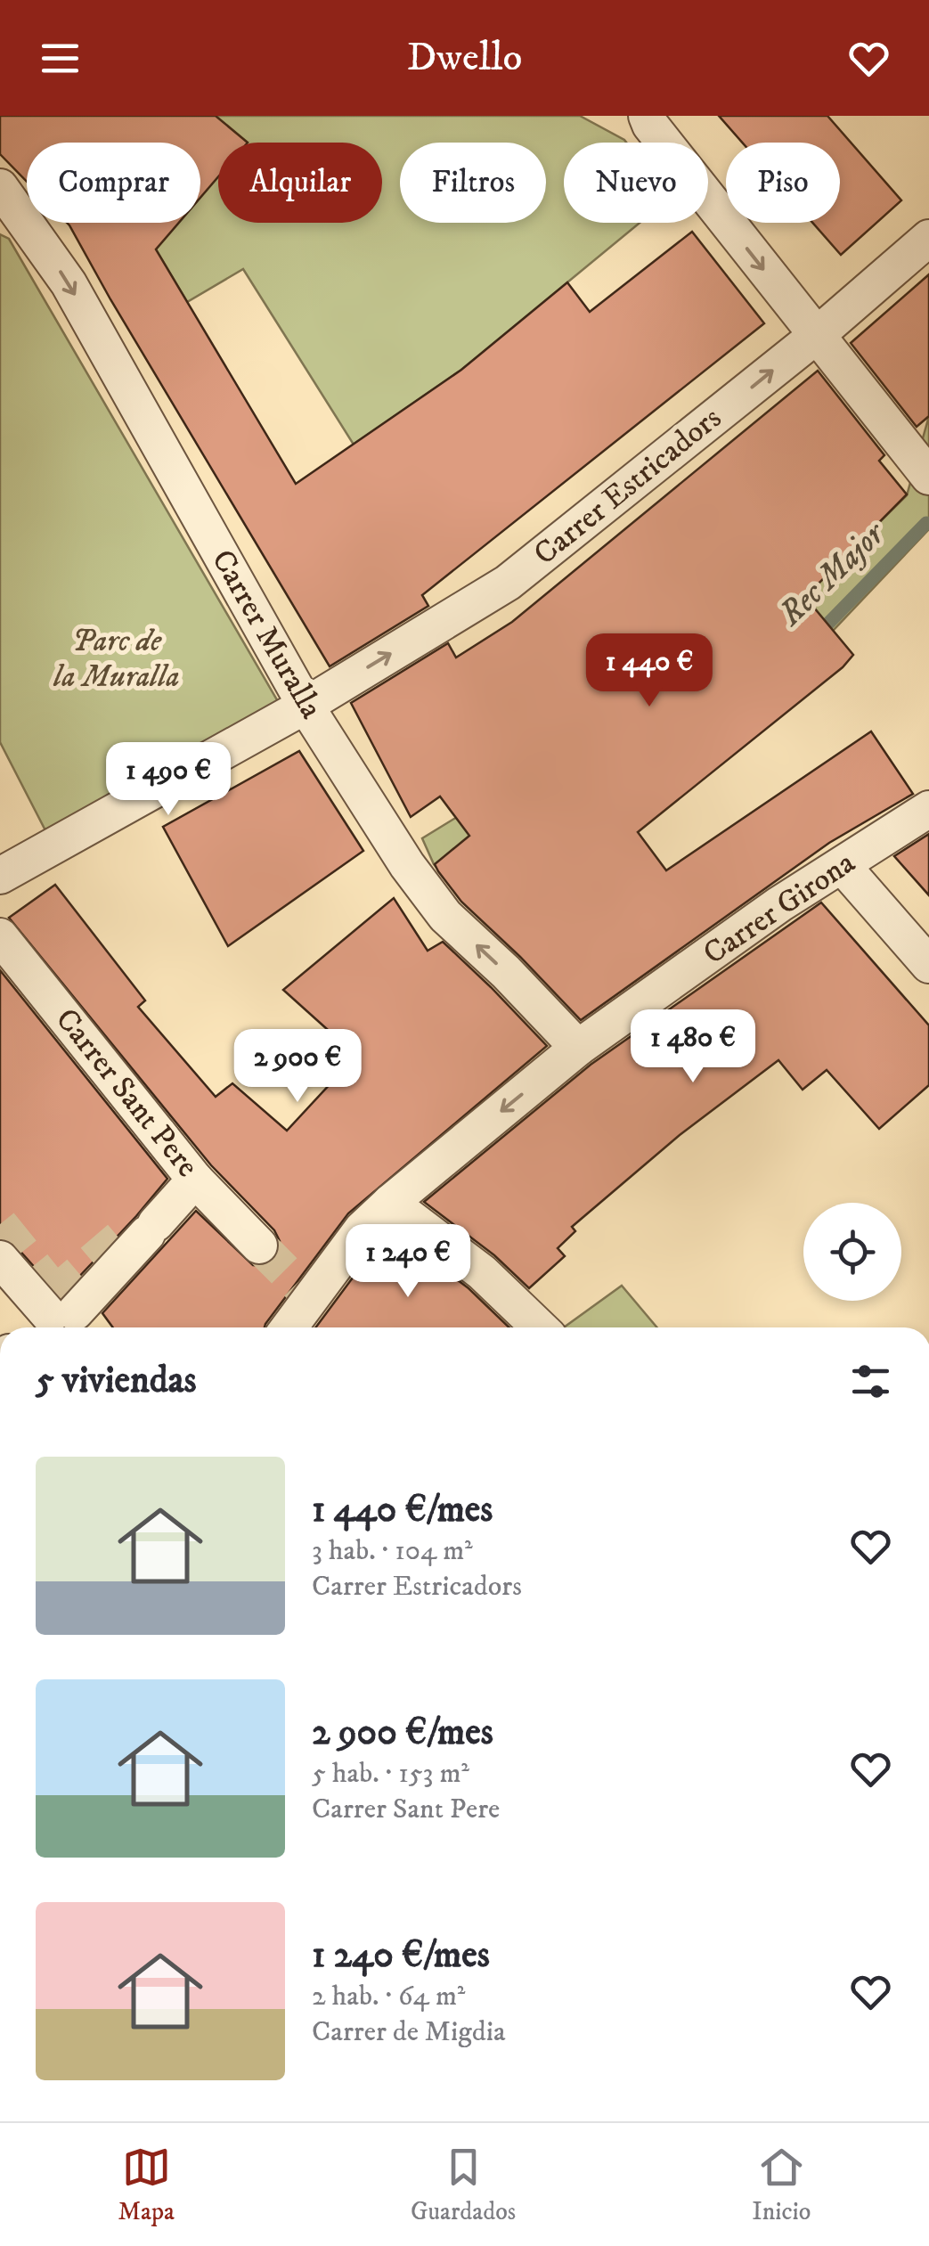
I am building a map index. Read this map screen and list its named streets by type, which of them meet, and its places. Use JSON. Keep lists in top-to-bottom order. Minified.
{"streets":{"street":["Carrer Estricadors","Carrer Muralla","Carrer Girona","Carrer Sant Pere"]},"crossings":[["Carrer Estricadors","Carrer Muralla"],["Carrer Muralla","Carrer Girona"]],"one_way":["Carrer Estricadors"],"water":["Rec Major"],"parks":["Parc de la Muralla"],"page":{"header":"Dwello","chip":["Comprar","Alquilar","Filtros","Nuevo","Piso"],"price":["1 440 €","1 490 €","1 480 €","2 900 €","1 240 €"],"heading":"5 viviendas","list":[{"name":"1 440 €/mes","note":"3 hab. · 104 m² · Carrer Estricadors"},{"name":"2 900 €/mes","note":"5 hab. · 153 m² · Carrer Sant Pere"},{"name":"1 240 €/mes","note":"2 hab. · 64 m² · Carrer de Migdia"}],"tabs":["Mapa","Guardados","Inicio"]}}
